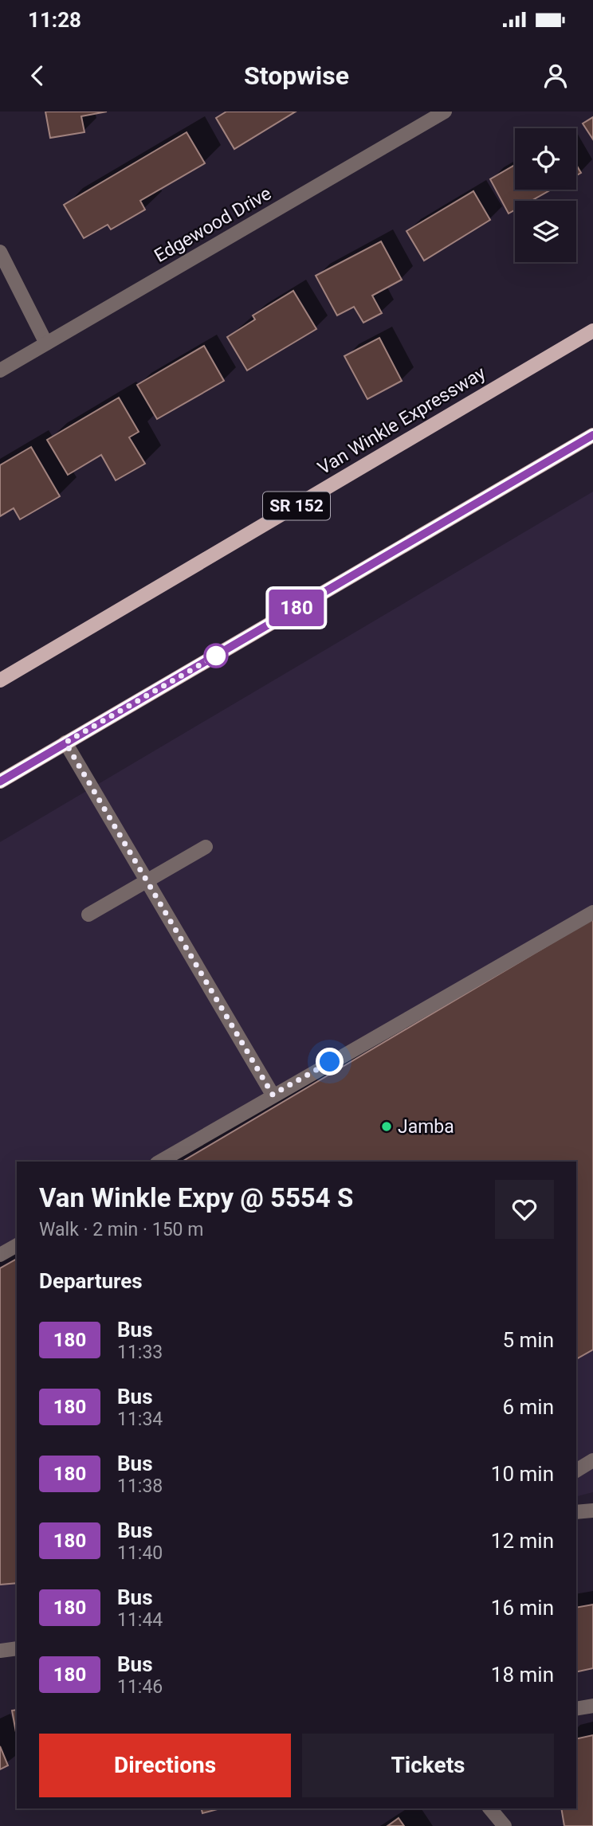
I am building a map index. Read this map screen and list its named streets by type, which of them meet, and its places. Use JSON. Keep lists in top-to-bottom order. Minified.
{"streets":{"main road":["Van Winkle Expressway","SR 152"],"street":["Edgewood Drive"]},"places":["Jamba"],"lines":["bus line 180"],"page":{"status":"11:28","header":"Stopwise","on_map":"180","heading":[["Van Winkle Expy @ 5554 S","Walk · 2 min · 150 m"],"Departures"],"list":[{"mark":"180","name":"Bus","note":"11:33","value":"5 min"},{"mark":"180","name":"Bus","note":"11:34","value":"6 min"},{"mark":"180","name":"Bus","note":"11:38","value":"10 min"},{"mark":"180","name":"Bus","note":"11:40","value":"12 min"},{"mark":"180","name":"Bus","note":"11:44","value":"16 min"},{"mark":"180","name":"Bus","note":"11:46","value":"18 min"}],"buttons":["Directions","Tickets"]}}
